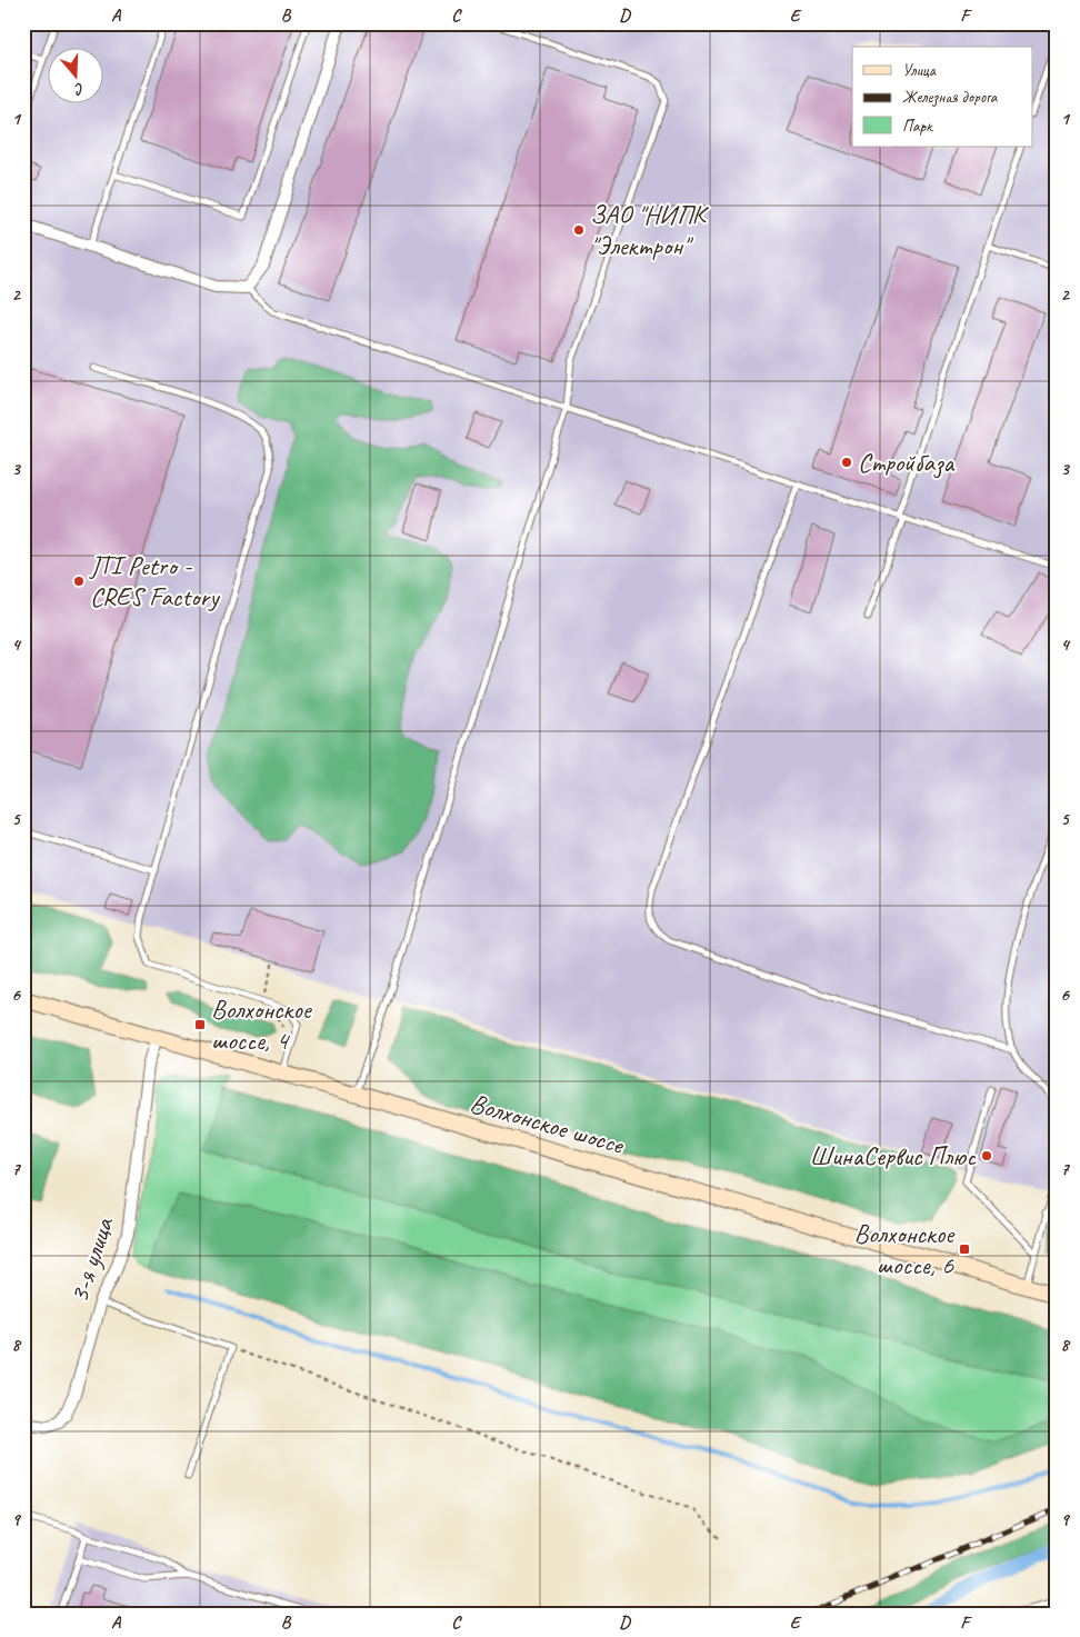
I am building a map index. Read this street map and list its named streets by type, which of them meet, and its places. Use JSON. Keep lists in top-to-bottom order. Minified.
{"streets":{"main road":["Волхонское шоссе"],"street":["3-я улица"]},"crossings":[["Волхонское шоссе","3-я улица"]],"places":{"other":["ЗАО \"НИПК \"Электрон\"","Стройбаза","JTI Petro - CRES Factory","ШинаСервис Плюс"],"transit":["Волхонское шоссе, 4","Волхонское шоссе, 6"]},"legend":["Улица","Железная дорога","Парк"],"north":"bottom","grid":{"columns":["A","B","C","D","E","F"],"rows":["1","2","3","4","5","6","7","8","9"]}}
